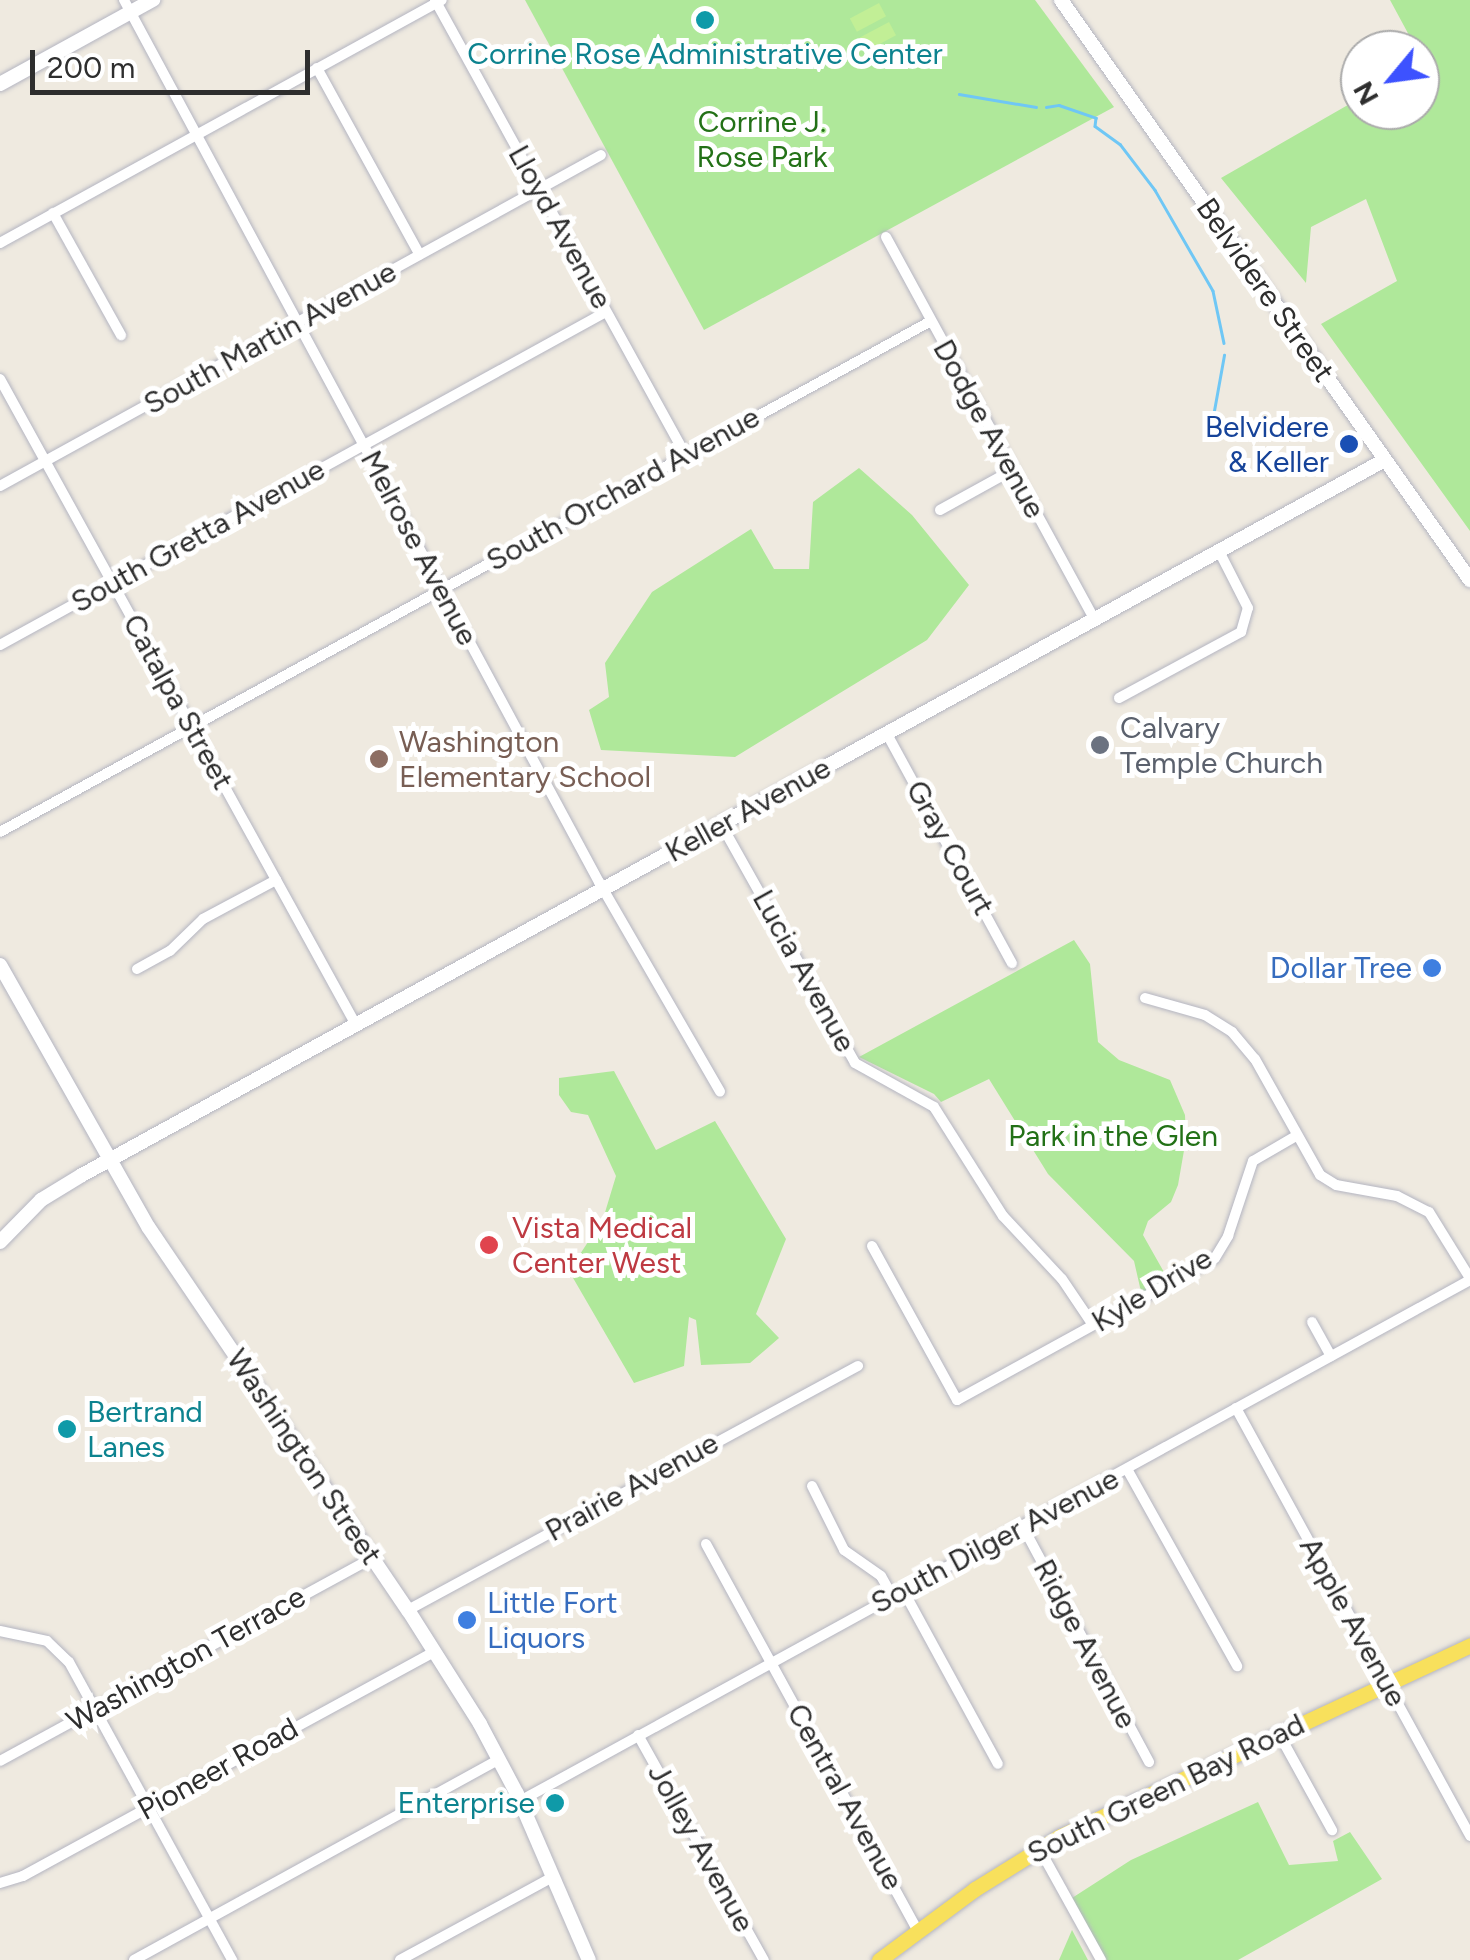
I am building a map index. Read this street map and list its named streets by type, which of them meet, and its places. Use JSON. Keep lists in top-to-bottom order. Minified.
{"streets":{"main road":["Belvidere Street","Keller Avenue","Washington Street","South Green Bay Road"],"street":["Lloyd Avenue","South Martin Avenue","Dodge Avenue","South Orchard Avenue","South Gretta Avenue","Melrose Avenue","Catalpa Street","Gray Court","Lucia Avenue","Kyle Drive","Prairie Avenue","South Dilger Avenue","Apple Avenue","Ridge Avenue","Washington Terrace","Pioneer Road","Central Avenue","Jolley Avenue"]},"crossings":[["Lloyd Avenue","South Martin Avenue"],["Lloyd Avenue","South Orchard Avenue"],["Lloyd Avenue","South Gretta Avenue"],["Belvidere Street","Keller Avenue"],["South Martin Avenue","Melrose Avenue"],["South Martin Avenue","Catalpa Street"],["Dodge Avenue","South Orchard Avenue"],["Dodge Avenue","Keller Avenue"],["South Orchard Avenue","Melrose Avenue"],["South Orchard Avenue","Catalpa Street"],["South Gretta Avenue","Melrose Avenue"],["South Gretta Avenue","Catalpa Street"],["Melrose Avenue","Keller Avenue"],["Catalpa Street","Keller Avenue"],["Keller Avenue","Gray Court"],["Keller Avenue","Lucia Avenue"],["Keller Avenue","Washington Street"],["Lucia Avenue","Kyle Drive"],["Washington Street","Prairie Avenue"],["Washington Street","South Dilger Avenue"],["Washington Street","Washington Terrace"],["Washington Street","Pioneer Road"],["South Dilger Avenue","Apple Avenue"],["South Dilger Avenue","Ridge Avenue"],["South Dilger Avenue","Central Avenue"],["South Dilger Avenue","Jolley Avenue"],["Apple Avenue","South Green Bay Road"],["South Green Bay Road","Central Avenue"]],"parks":["Corrine J. Rose Park","Park in the Glen"],"places":["Corrine Rose Administrative Center","Belvidere & Keller","Calvary Temple Church","Washington Elementary School","Dollar Tree","Vista Medical Center West","Bertrand Lanes","Little Fort Liquors","Enterprise"],"scale_bar":"200 m","north":"bottom left"}
